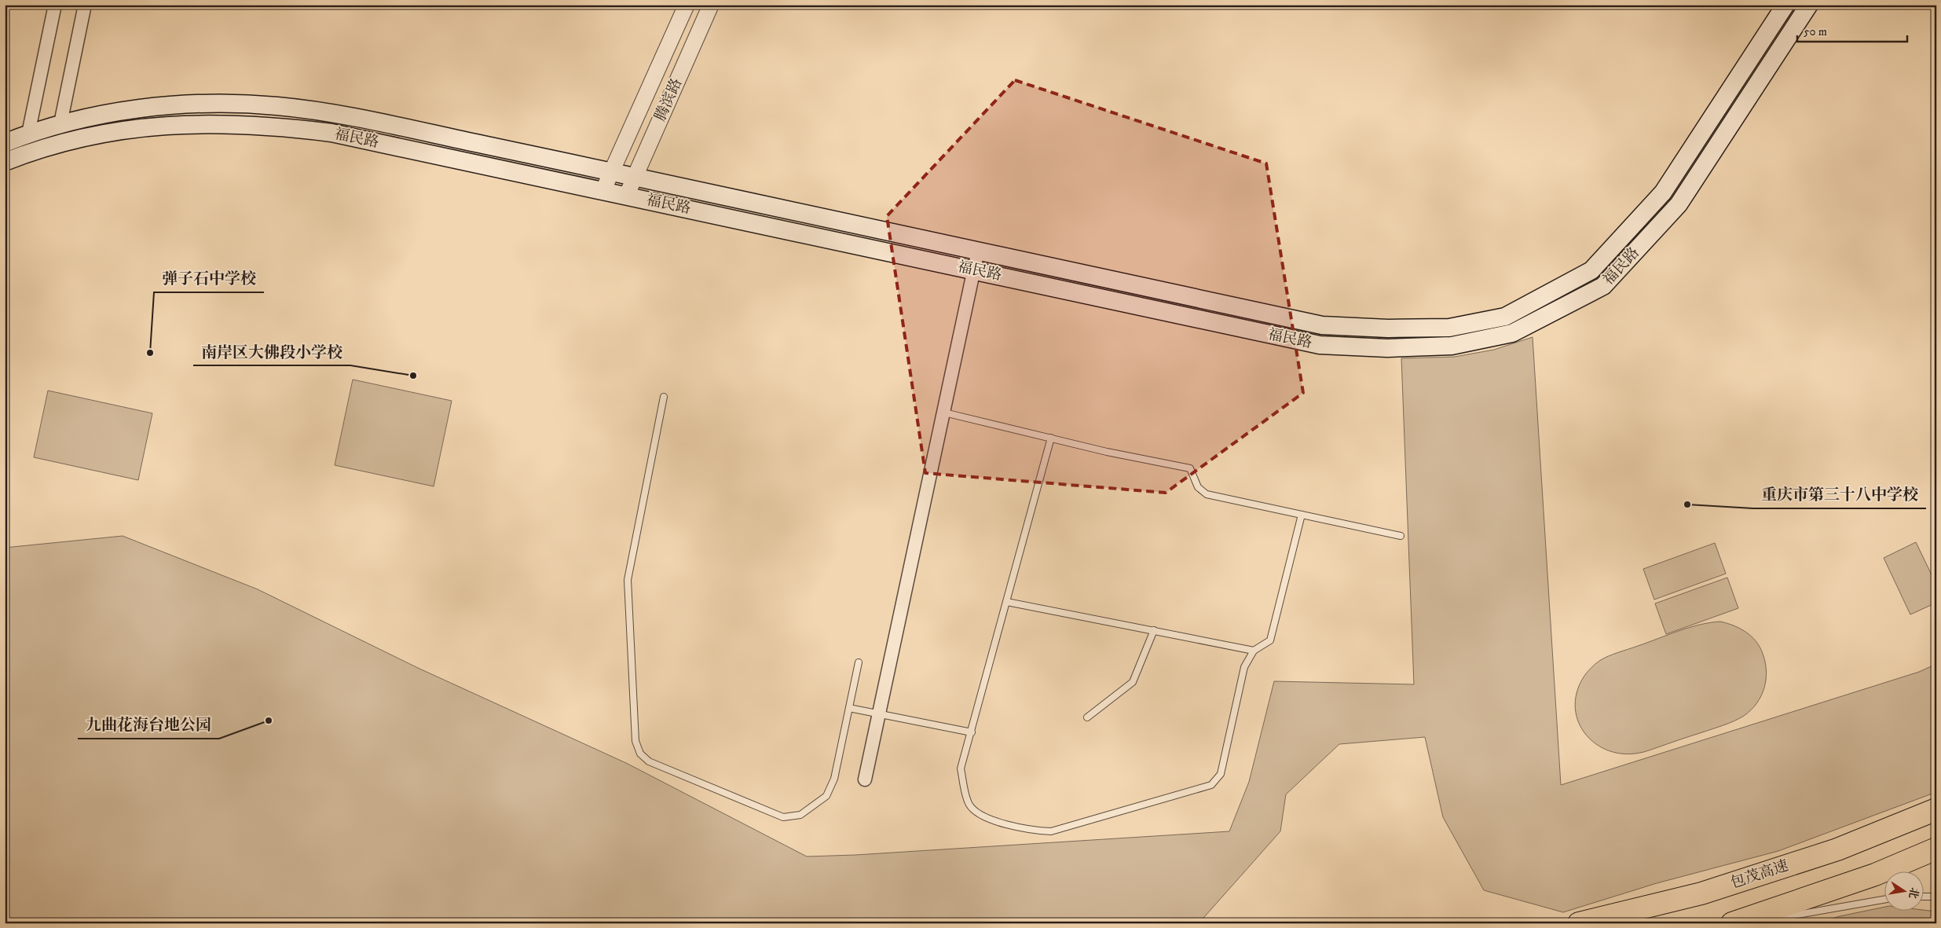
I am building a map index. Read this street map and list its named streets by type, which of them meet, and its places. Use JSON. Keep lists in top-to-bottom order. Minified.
{"streets":{"highway":["包茂高速"],"main road":["福民路"],"street":["腾滨路"]},"crossings":[["腾滨路","福民路"]],"places":["弹子石中学校","南岸区大佛段小学校","重庆市第三十八中学校","九曲花海台地公园"],"scale_bar":"50 m","north":"right"}
